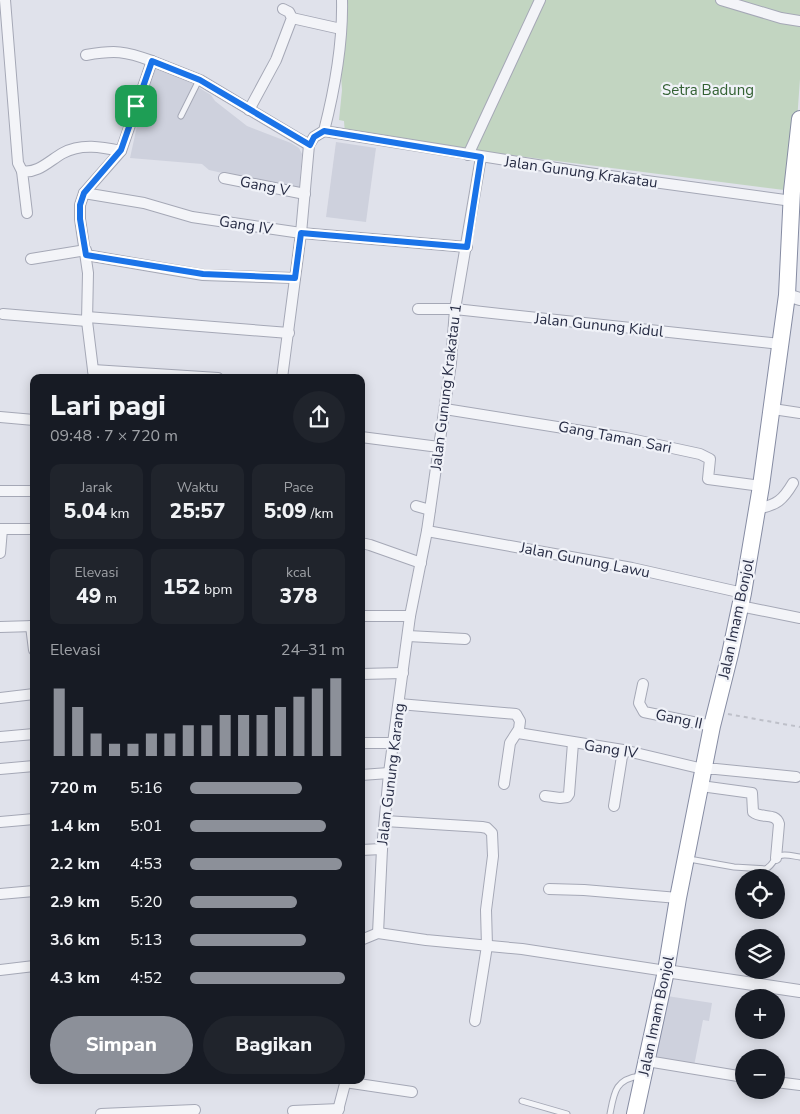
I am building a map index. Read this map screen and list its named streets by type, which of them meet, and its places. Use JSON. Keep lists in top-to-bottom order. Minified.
{"streets":{"highway":["Jalan Imam Bonjol"],"street":["Jalan Gunung Krakatau","Gang V","Gang IV","Jalan Gunung Kidul","Jalan Gunung Krakatau 1","Gang Taman Sari","Jalan Gunung Lawu","Gang II","Jalan Gunung Karang"]},"crossings":[["Jalan Gunung Krakatau","Jalan Gunung Krakatau 1"],["Jalan Gunung Krakatau","Jalan Imam Bonjol"],["Gang IV","Jalan Gunung Krakatau 1"],["Gang IV","Jalan Imam Bonjol"],["Jalan Gunung Kidul","Jalan Gunung Krakatau 1"],["Jalan Gunung Kidul","Jalan Imam Bonjol"],["Jalan Gunung Krakatau 1","Gang Taman Sari"],["Jalan Gunung Krakatau 1","Jalan Gunung Lawu"],["Jalan Gunung Krakatau 1","Jalan Gunung Karang"],["Gang Taman Sari","Jalan Imam Bonjol"],["Jalan Gunung Lawu","Jalan Imam Bonjol"],["Jalan Imam Bonjol","Gang II"]],"parks":["Setra Badung"],"page":{"heading":["Lari pagi","09:48 · 7 × 720 m"],"stats":[["Jarak","5.04 km"],["Waktu","25:57"],["Pace","5:09 /km"],["Elevasi","49 m"],["152 bpm"],["kcal","378"]],"chart":["Elevasi","24–31 m"],"list":[{"name":"720 m","note":"5:16"},{"name":"1.4 km","note":"5:01"},{"name":"2.2 km","note":"4:53"},{"name":"2.9 km","note":"5:20"},{"name":"3.6 km","note":"5:13"},{"name":"4.3 km","note":"4:52"}],"map_buttons":["+","−"],"buttons":["Simpan","Bagikan"]}}
